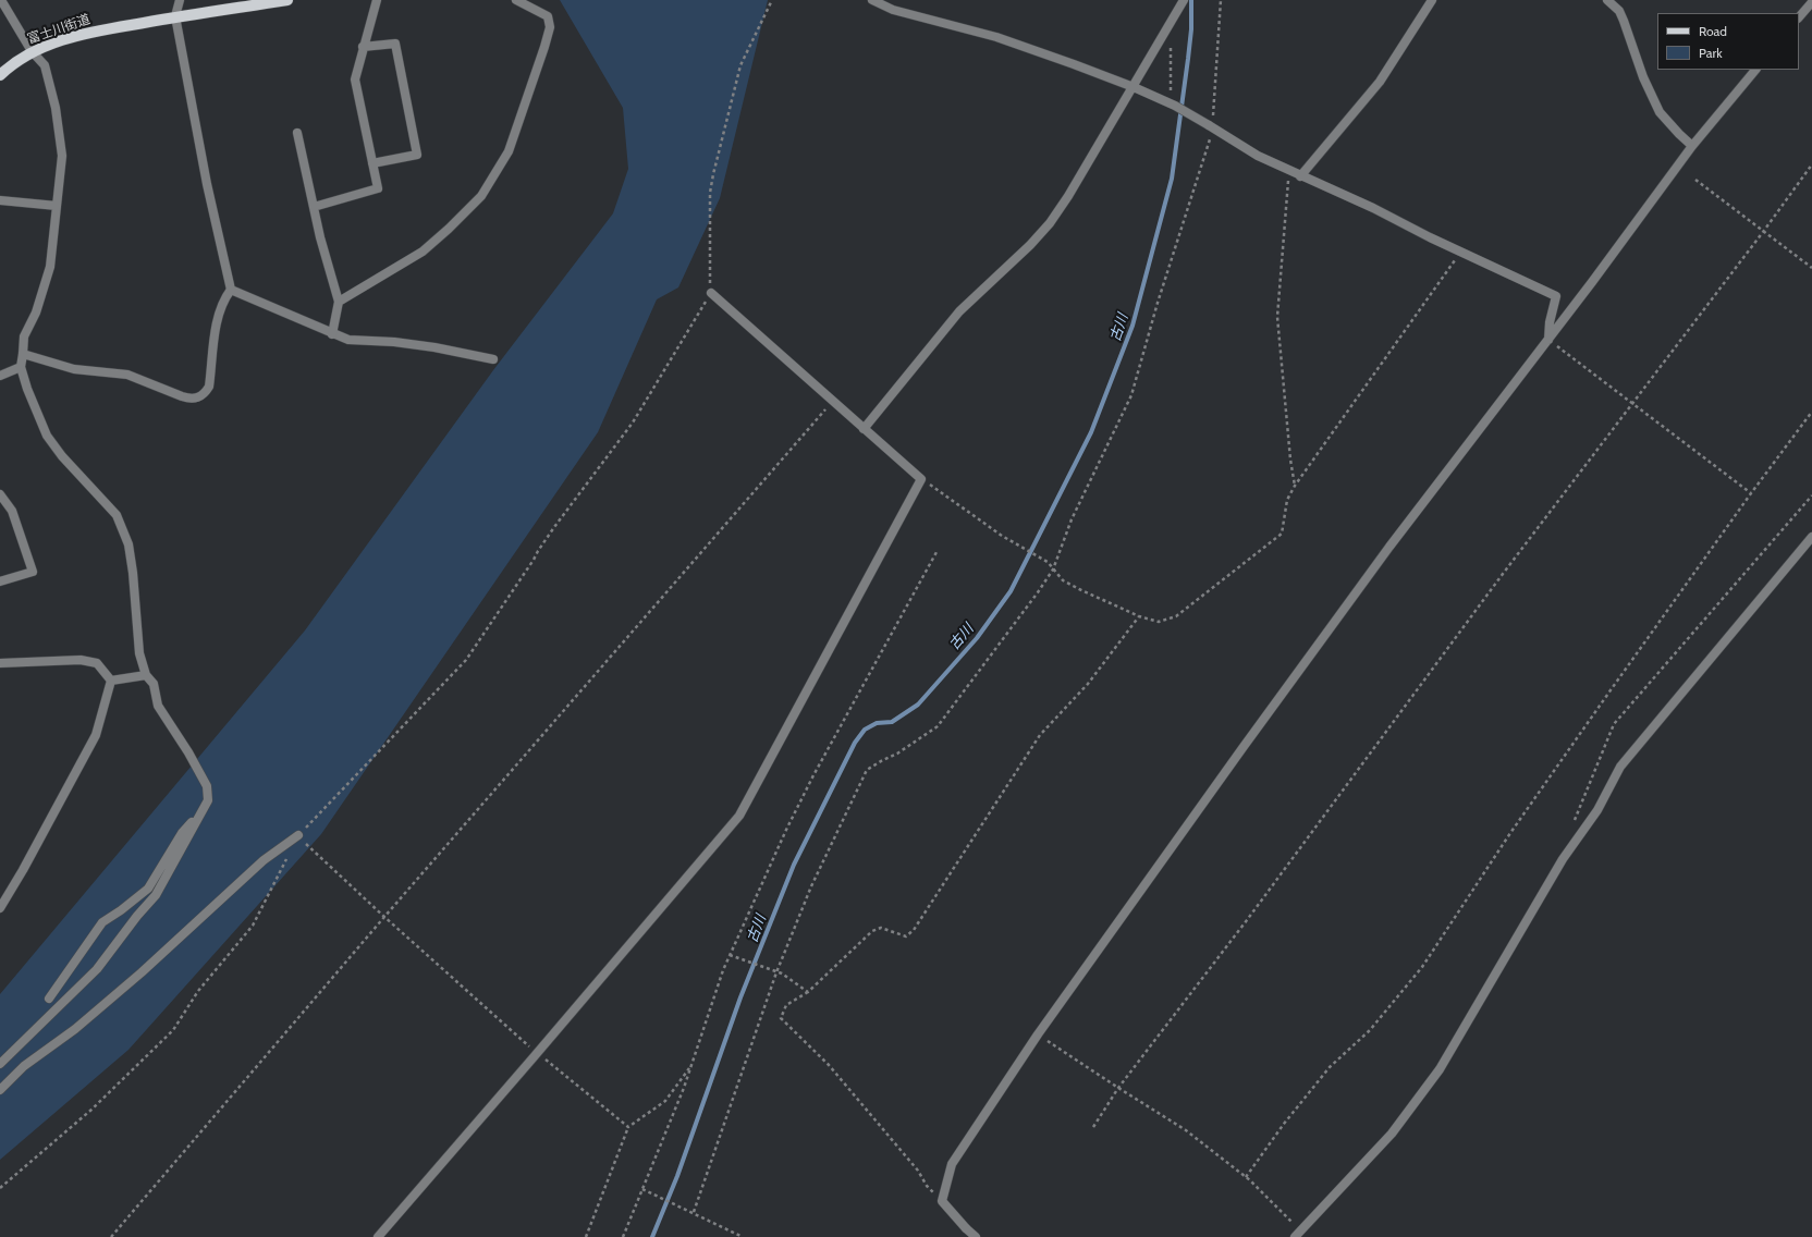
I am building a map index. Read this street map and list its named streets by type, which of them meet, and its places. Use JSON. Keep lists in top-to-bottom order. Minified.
{"streets":{"main road":["富士川街道"]},"water":["古川"],"legend":["Road","Park"]}
